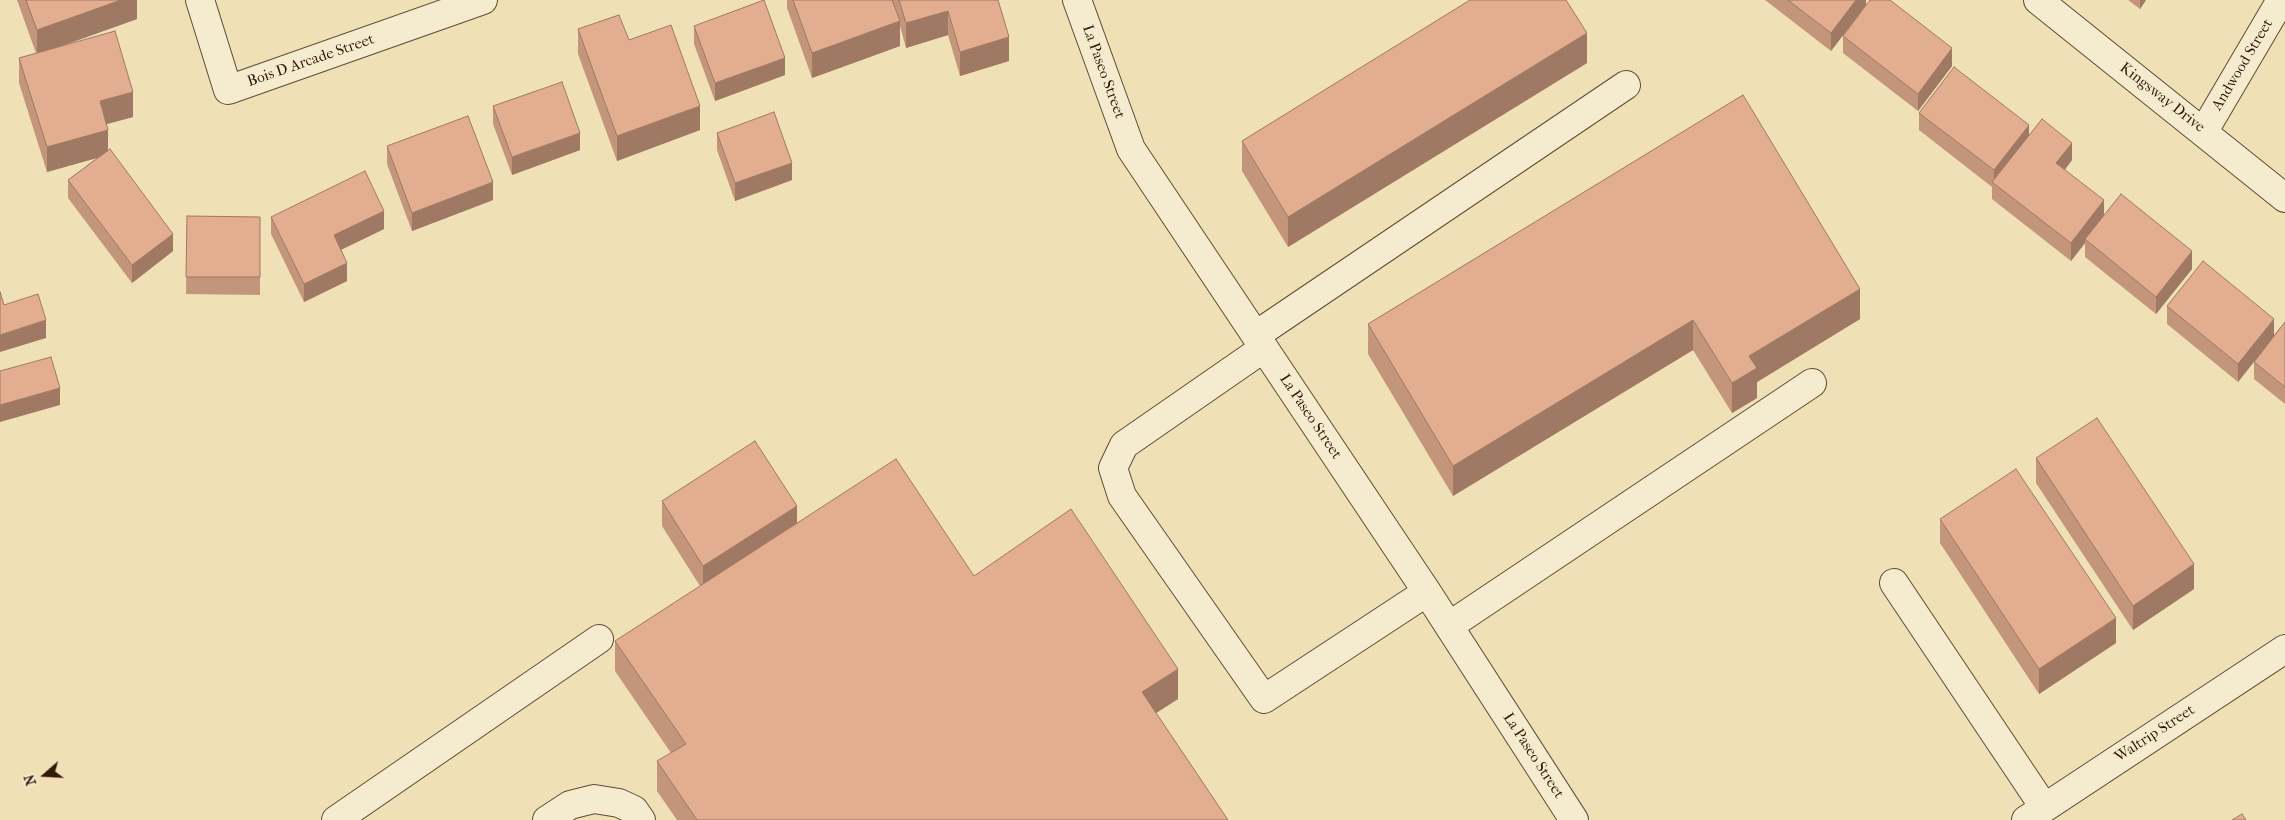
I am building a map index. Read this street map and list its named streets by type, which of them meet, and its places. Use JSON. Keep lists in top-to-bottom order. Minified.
{"streets":{"street":["Bois D Arcade Street","Andwood Street","La Paseo Street","Kingsway Drive","Waltrip Street"]},"crossings":[["Andwood Street","Kingsway Drive"]],"north":"left"}
